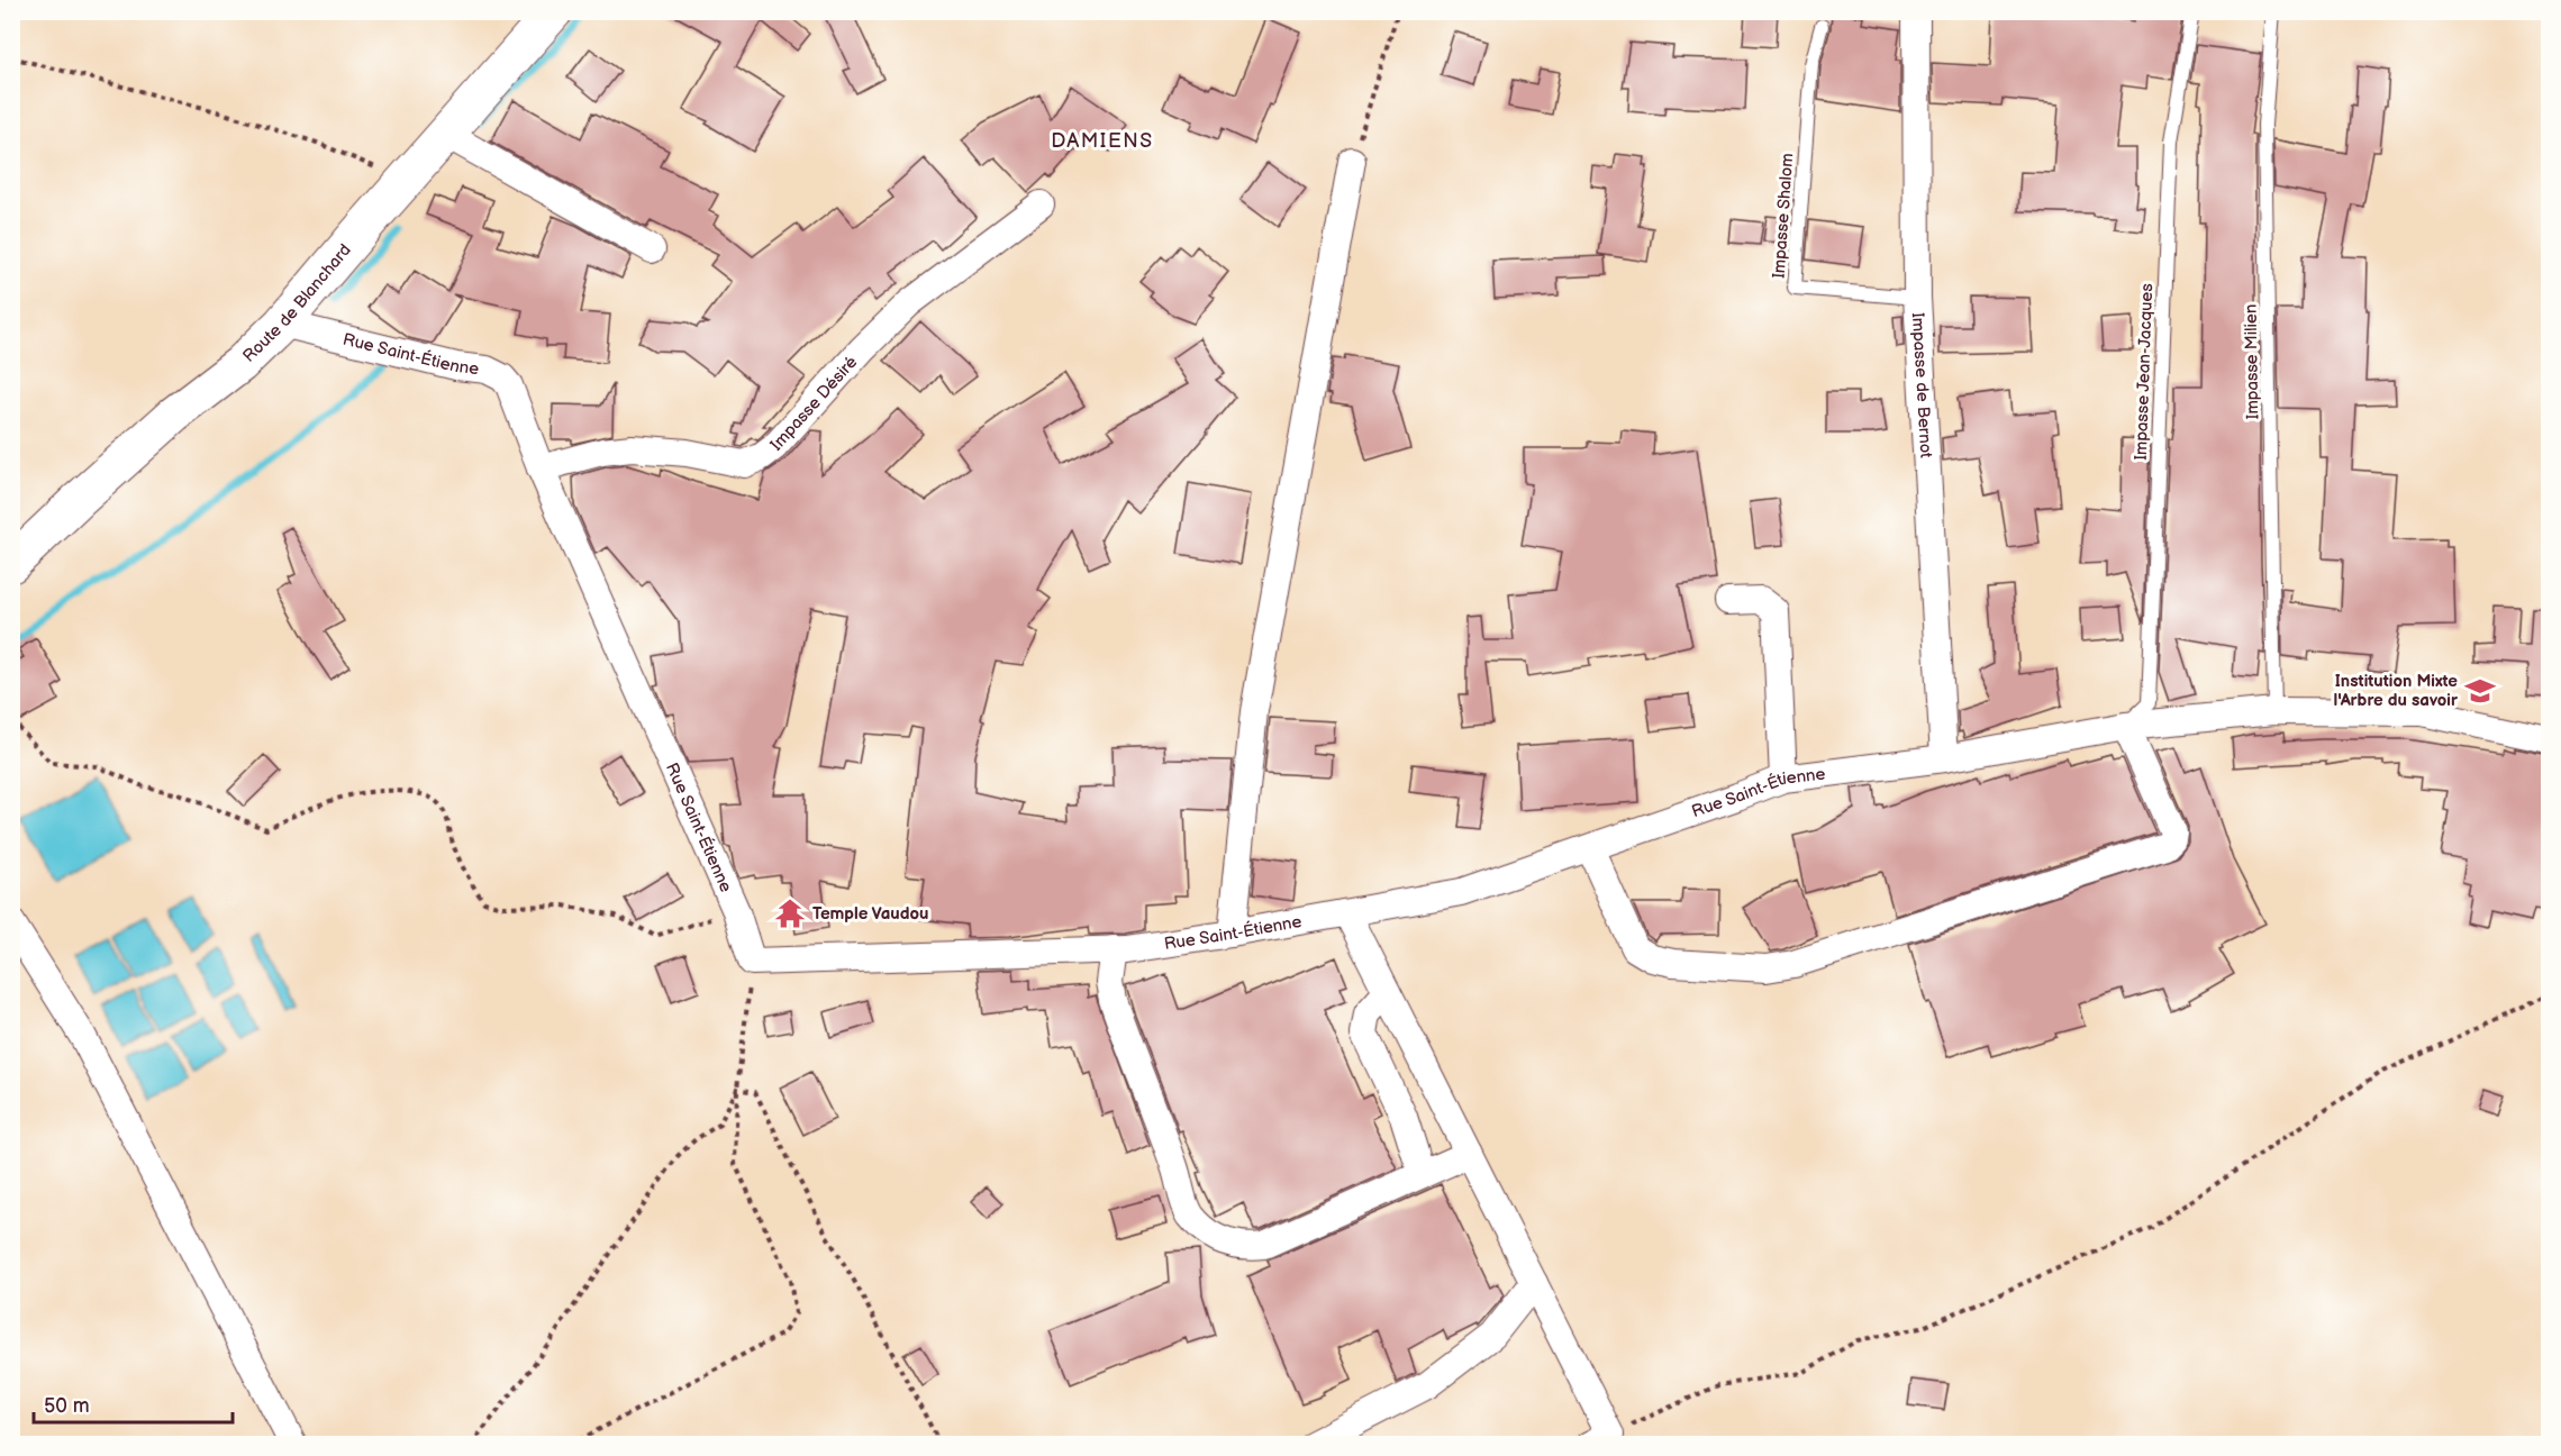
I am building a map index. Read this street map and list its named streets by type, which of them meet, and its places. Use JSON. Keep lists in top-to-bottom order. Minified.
{"streets":{"street":["Route de Blanchard","Rue Saint-Étienne","Impasse de Bernot","Impasse Désiré"],"lane":["Impasse Shalom","Impasse Milien","Impasse Jean-Jacques"]},"crossings":[["Impasse Shalom","Impasse de Bernot"],["Route de Blanchard","Rue Saint-Étienne"],["Rue Saint-Étienne","Impasse Milien"],["Rue Saint-Étienne","Impasse Jean-Jacques"],["Rue Saint-Étienne","Impasse de Bernot"],["Rue Saint-Étienne","Impasse Désiré"]],"districts":["DAMIENS"],"places":{"school or university":["Institution Mixte l'Arbre du savoir"],"temple":["Temple Vaudou"]},"scale_bar":"50 m"}
